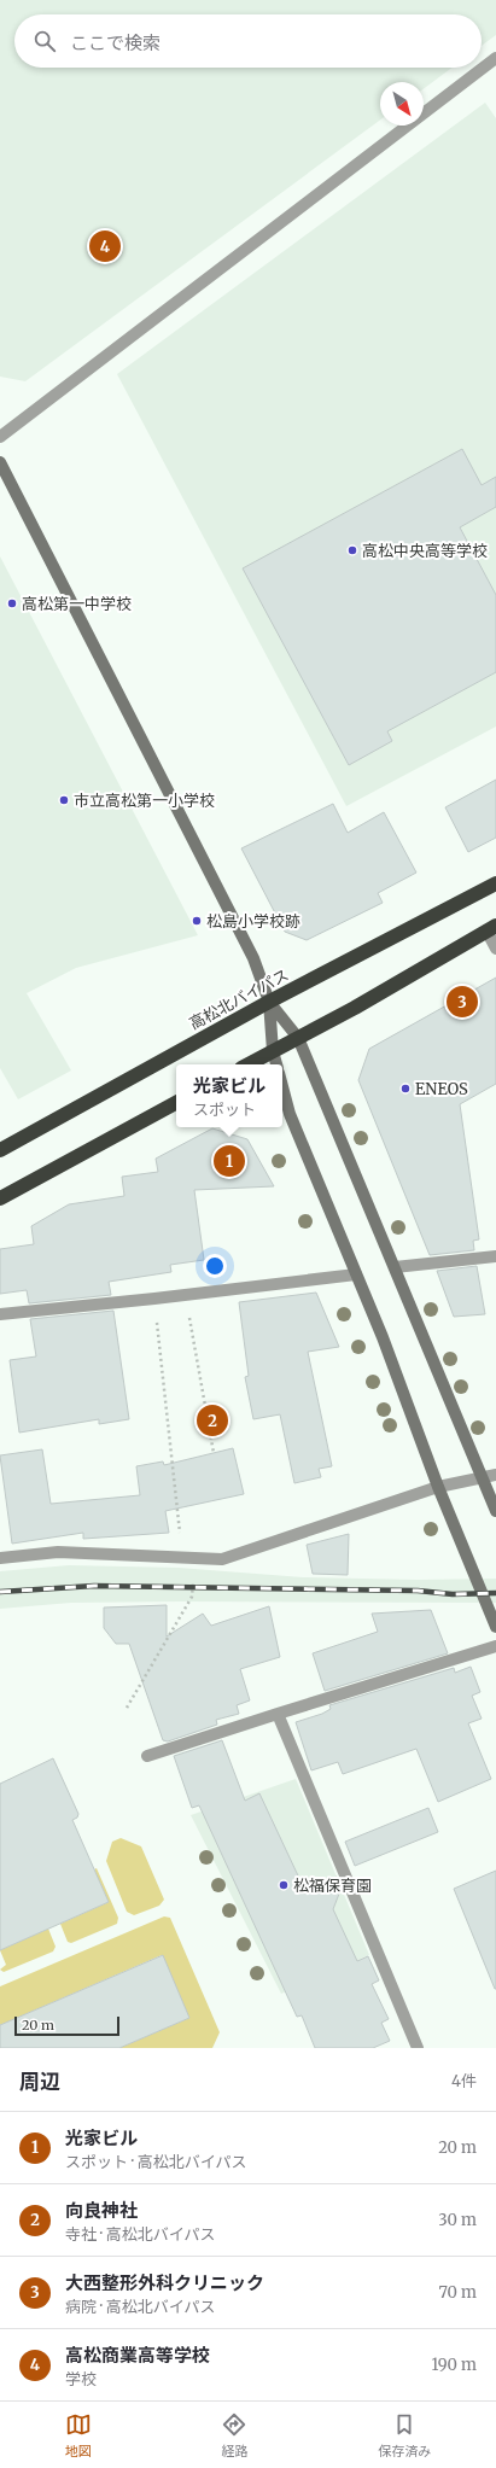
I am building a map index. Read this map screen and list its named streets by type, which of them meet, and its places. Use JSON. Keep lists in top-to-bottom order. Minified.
{"streets":{"highway":["高松北バイパス"]},"places":["高松中央高等学校","高松第一中学校","市立高松第一小学校","松島小学校跡","ENEOS","松福保育園"],"scale_bar":"20 m","north":"bottom right","page":{"search":"ここで検索","pins":["4","3","1","2"],"popup":["光家ビル","スポット"],"scale":"20 m","heading":["周辺","4件"],"list":[{"mark":"1","name":"光家ビル","note":"スポット · 高松北バイパス","value":"20 m"},{"mark":"2","name":"向良神社","note":"寺社 · 高松北バイパス","value":"30 m"},{"mark":"3","name":"大西整形外科クリニック","note":"病院 · 高松北バイパス","value":"70 m"},{"mark":"4","name":"高松商業高等学校","note":"学校","value":"190 m"}],"nav":["地図","経路","保存済み"]}}
